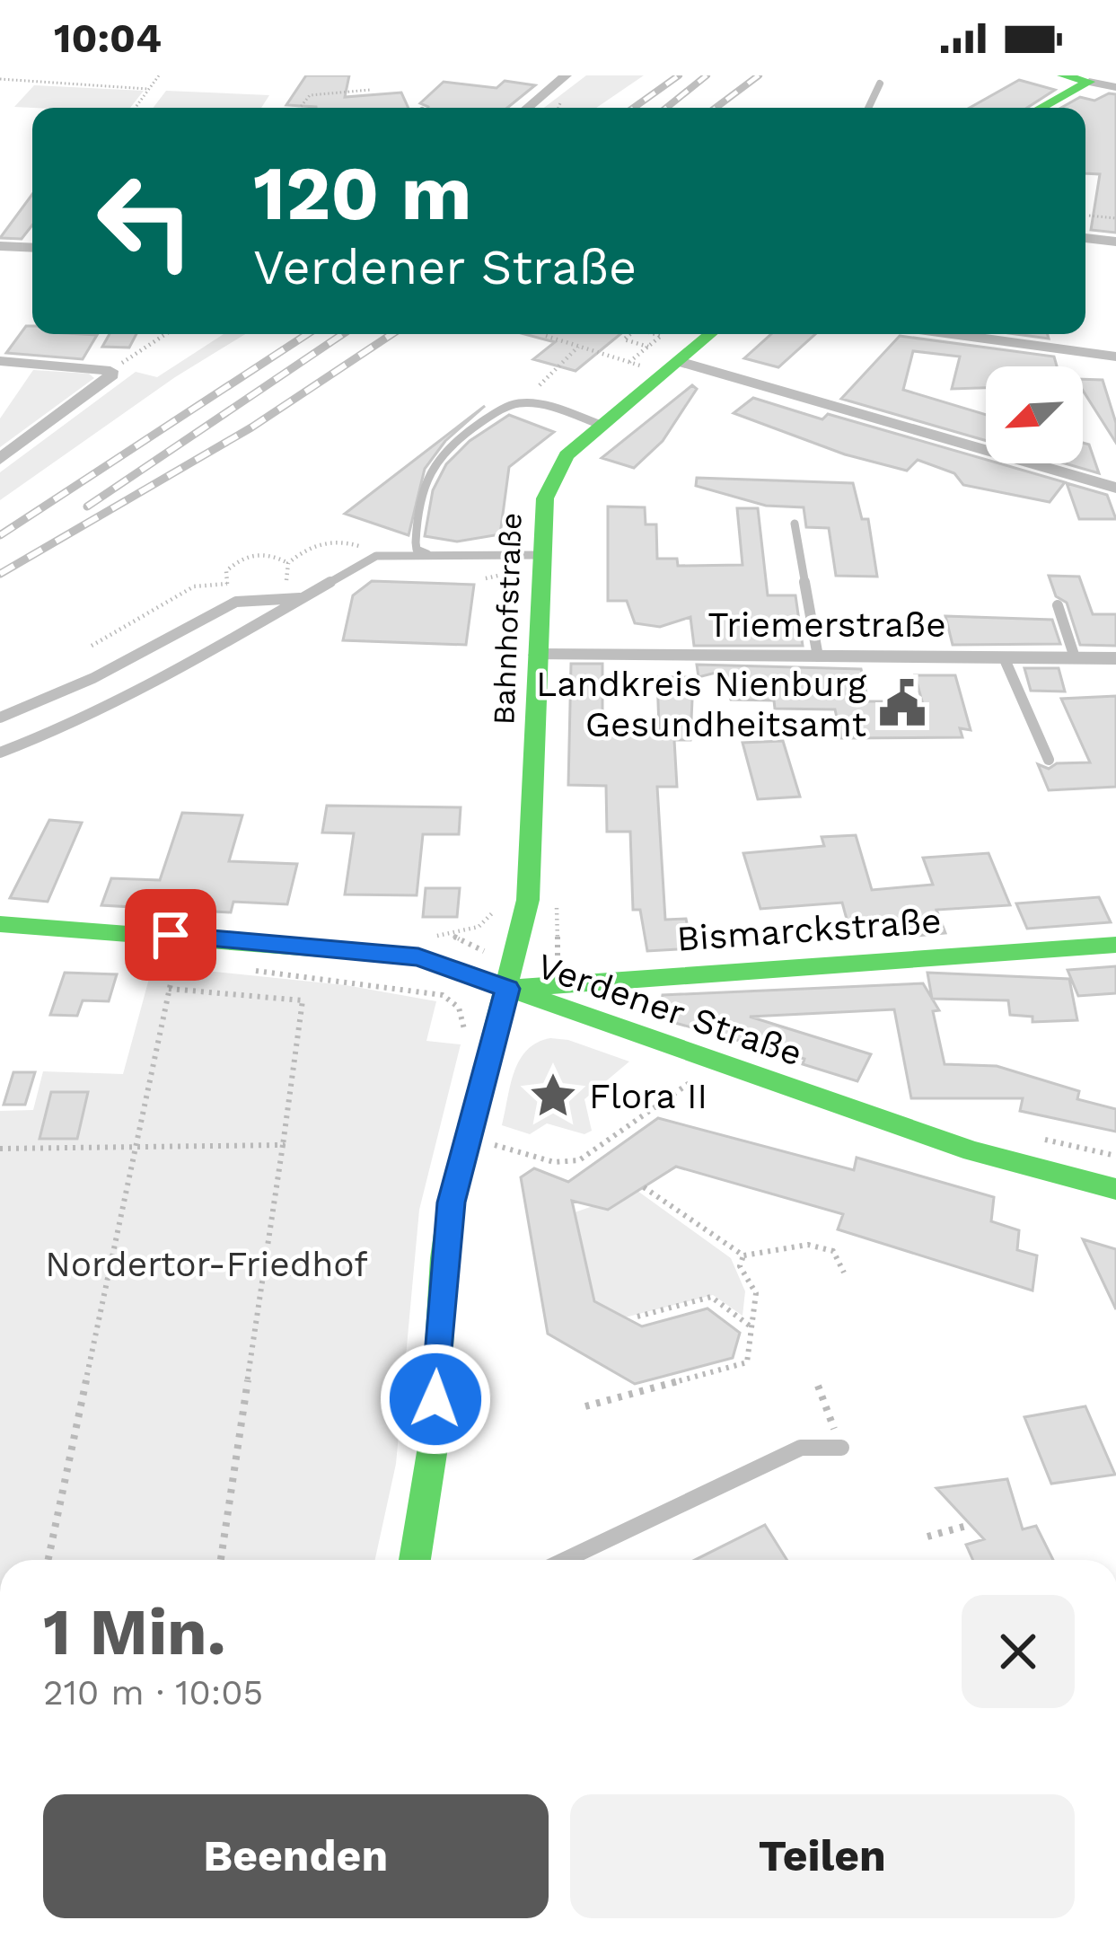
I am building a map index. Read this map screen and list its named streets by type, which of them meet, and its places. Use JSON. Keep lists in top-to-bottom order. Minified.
{"streets":{"main road":["Bahnhofstraße","Bismarckstraße","Verdener Straße"],"street":["Triemerstraße"]},"crossings":[["Bahnhofstraße","Triemerstraße"],["Bahnhofstraße","Bismarckstraße"],["Bahnhofstraße","Verdener Straße"],["Bismarckstraße","Verdener Straße"]],"parks":["Nordertor-Friedhof"],"places":{"public building":["Landkreis Nienburg Gesundheitsamt"],"place":["Flora II"]},"north":"bottom left","page":{"status":"10:04","turn":["120 m","Verdener Straße"],"heading":["1 Min.","210 m · 10:05"],"buttons":["Beenden","Teilen"]}}
